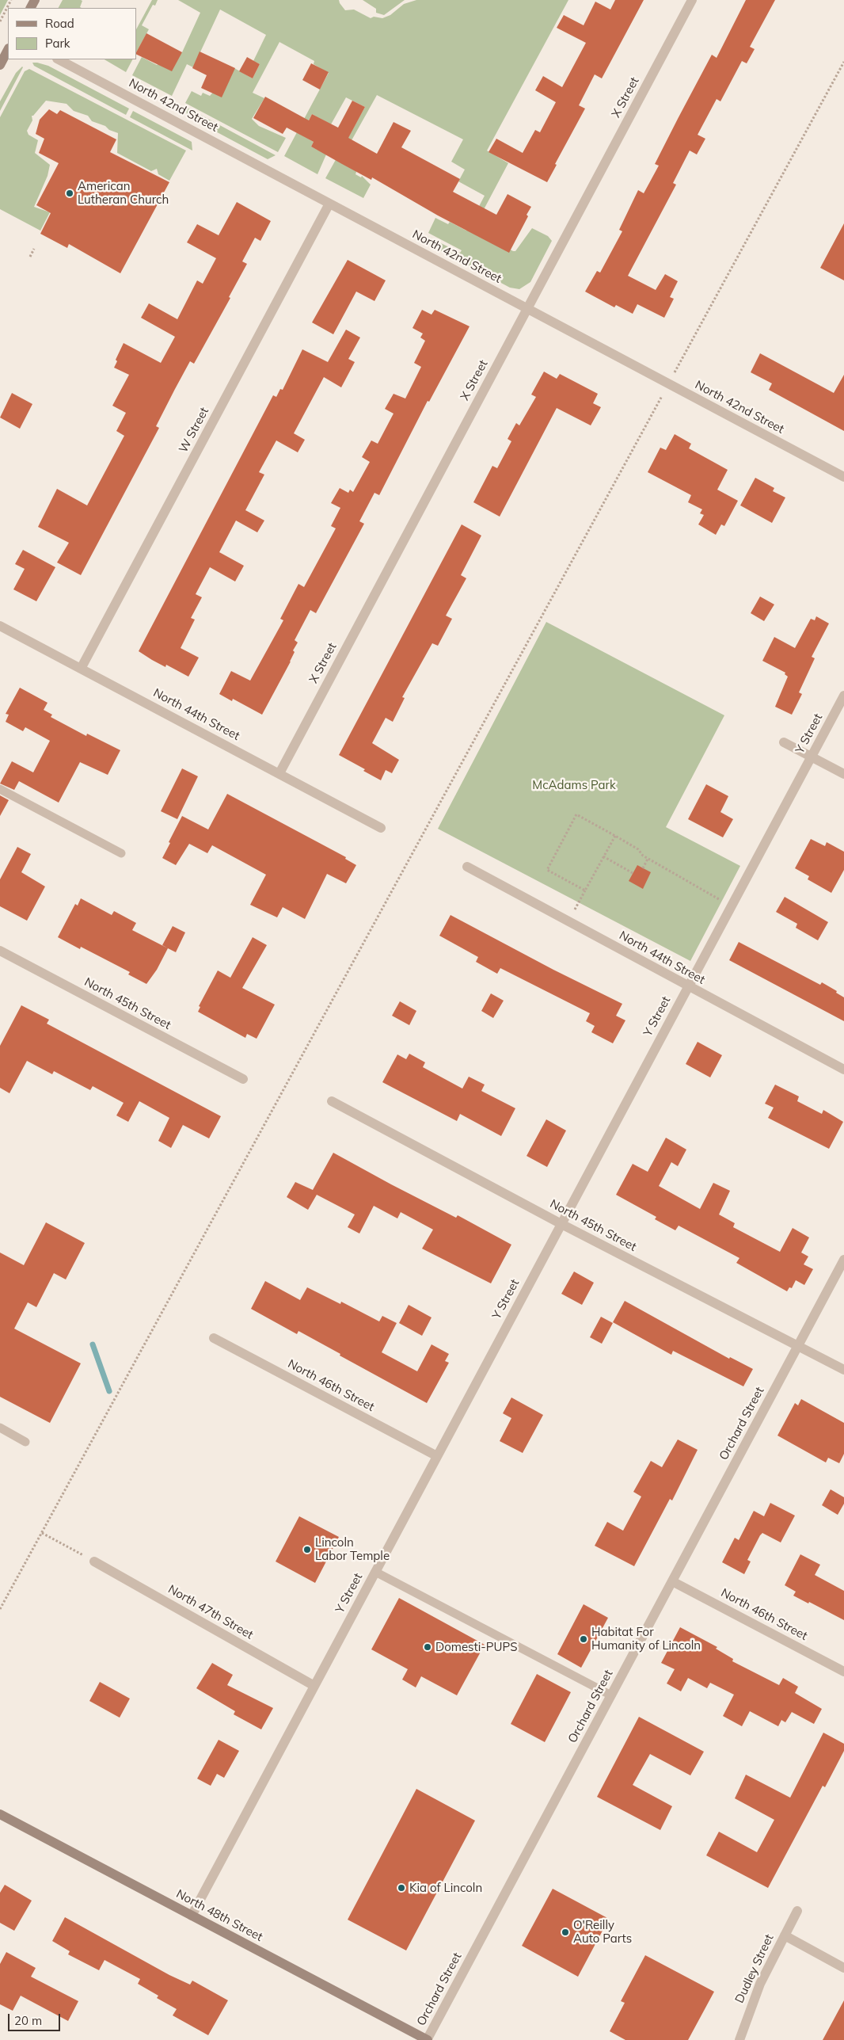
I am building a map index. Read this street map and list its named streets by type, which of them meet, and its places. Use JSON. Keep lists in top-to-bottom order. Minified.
{"streets":{"main road":["North 48th Street"],"street":["X Street","North 42nd Street","W Street","North 44th Street","Y Street","North 45th Street","North 46th Street","Orchard Street","North 47th Street","Dudley Street"]},"crossings":[["X Street","North 42nd Street"],["X Street","North 44th Street"],["North 42nd Street","W Street"],["W Street","North 44th Street"],["North 44th Street","Y Street"],["Y Street","North 45th Street"],["Y Street","North 46th Street"],["Y Street","North 47th Street"],["Y Street","North 48th Street"],["North 45th Street","Orchard Street"],["North 46th Street","Orchard Street"],["Orchard Street","North 48th Street"]],"parks":["McAdams Park"],"places":["American Lutheran Church","Lincoln Labor Temple","Habitat For Humanity of Lincoln","Domesti-PUPS","Kia of Lincoln","O'Reilly Auto Parts"],"legend":["Road","Park"],"scale_bar":"20 m"}
